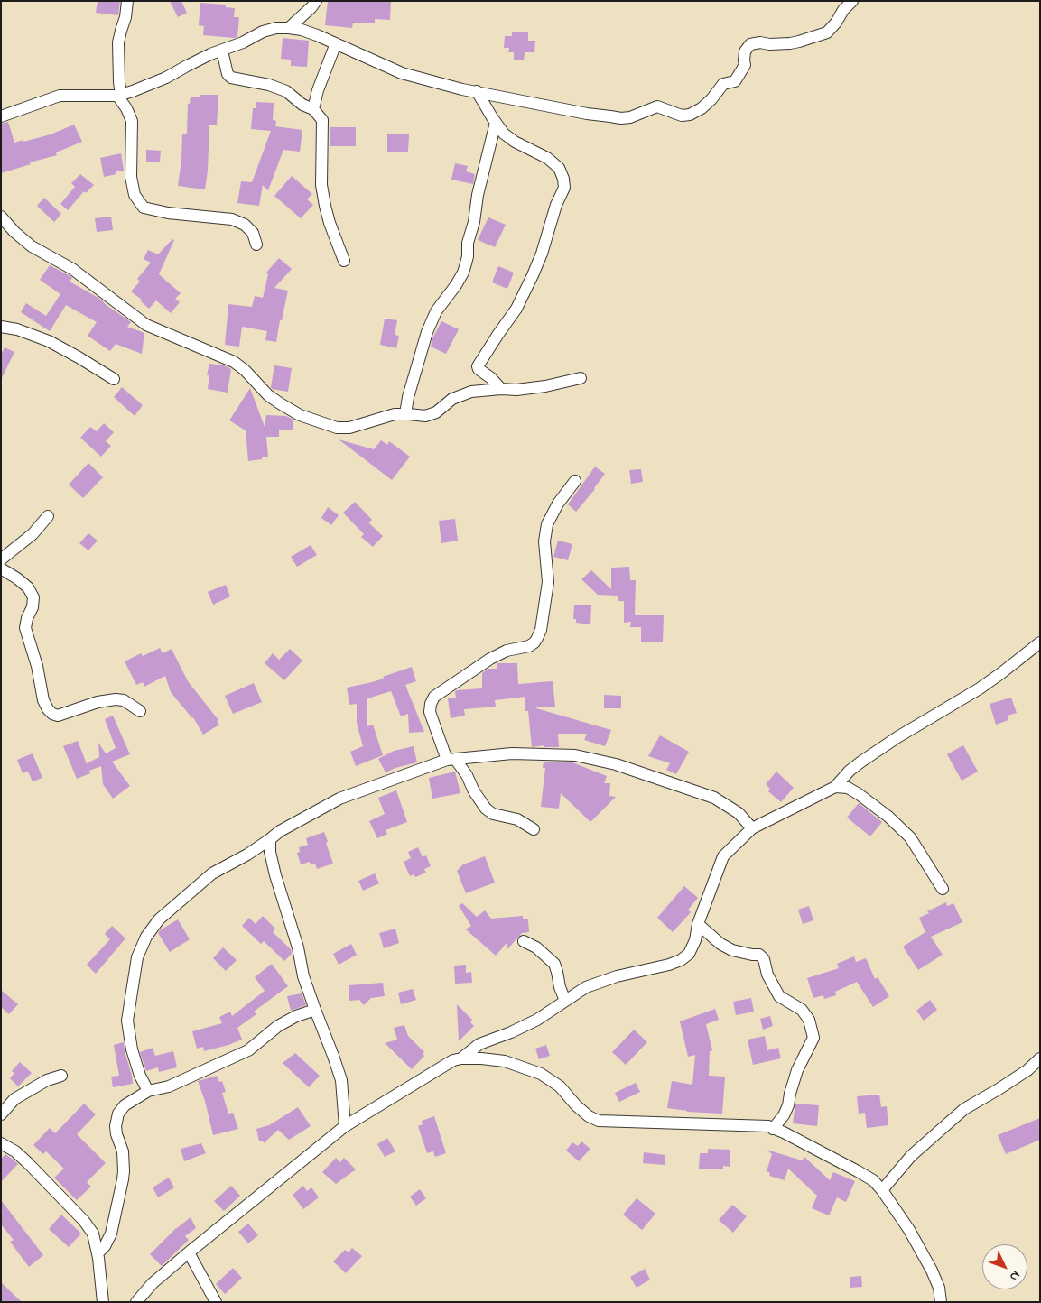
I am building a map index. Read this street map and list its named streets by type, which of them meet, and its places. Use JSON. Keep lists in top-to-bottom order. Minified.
{"north":"bottom right"}
